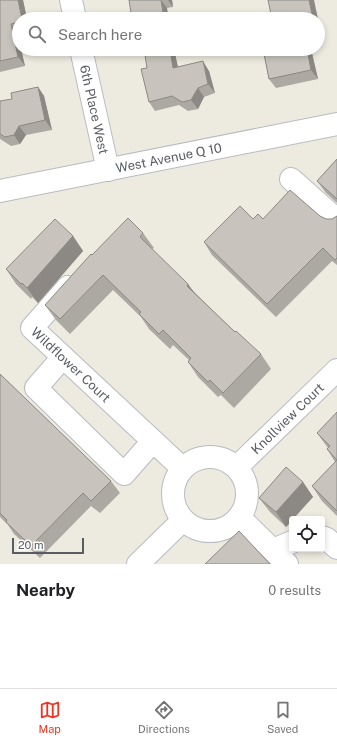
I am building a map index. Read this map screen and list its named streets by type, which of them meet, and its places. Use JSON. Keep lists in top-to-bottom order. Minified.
{"streets":{"street":["6th Place West","West Avenue Q 10","Wildflower Court","Knollview Court"]},"crossings":[["6th Place West","West Avenue Q 10"],["Wildflower Court","Knollview Court"]],"scale_bar":"20 m","page":{"search":"Search here","scale":"20 m","heading":["Nearby","0 results"],"nav":["Map","Directions","Saved"]}}
